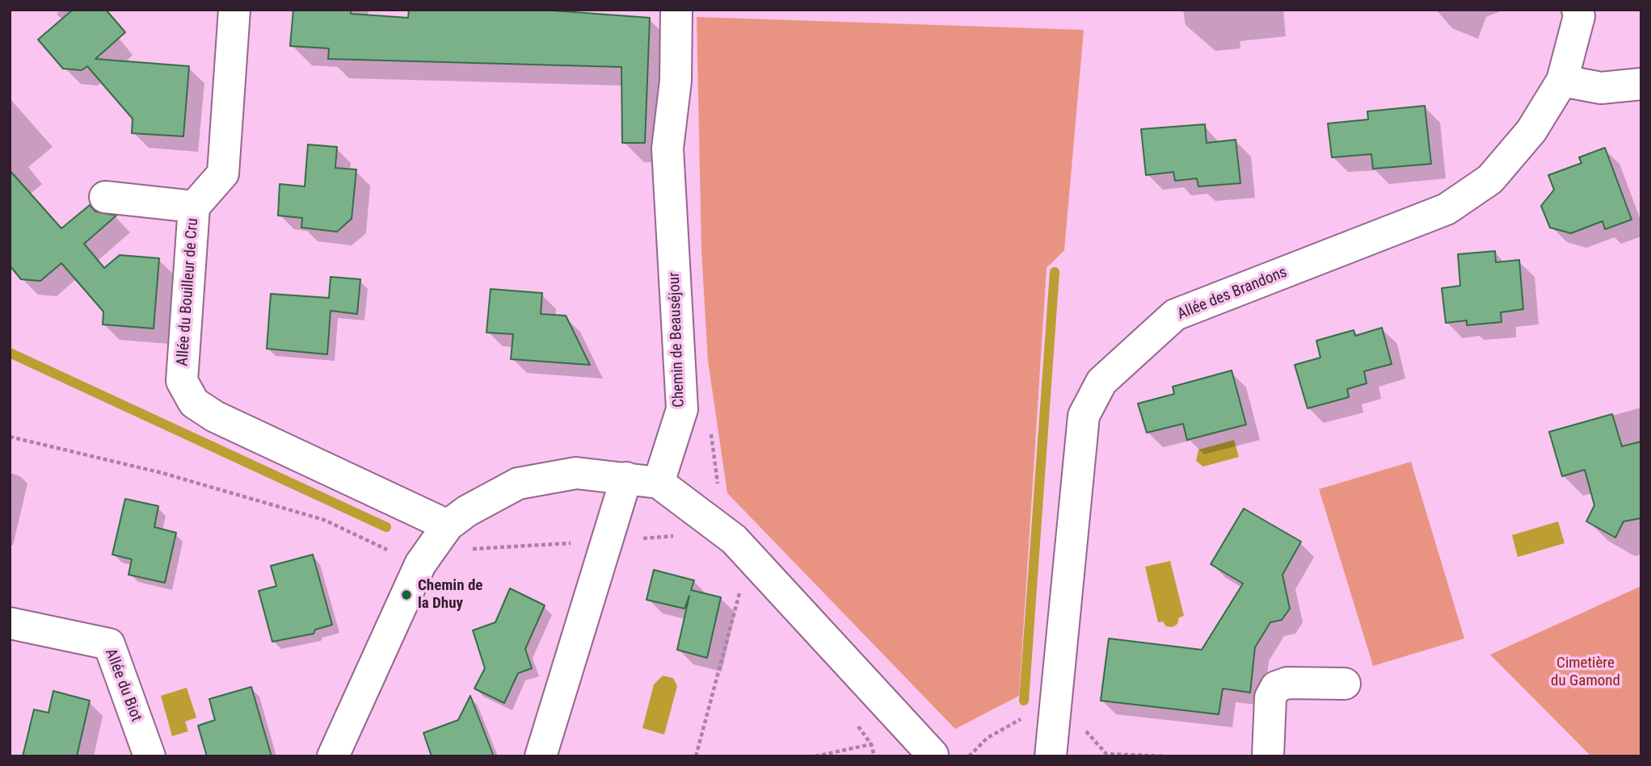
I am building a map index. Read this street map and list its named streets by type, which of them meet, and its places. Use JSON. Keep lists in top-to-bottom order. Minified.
{"streets":{"street":["Allée du Bouilleur de Cru","Allée des Brandons","Chemin de Beauséjour","Allée du Biot"]},"parks":["Cimetière du Gamond"],"places":["Chemin de la Dhuy"]}
